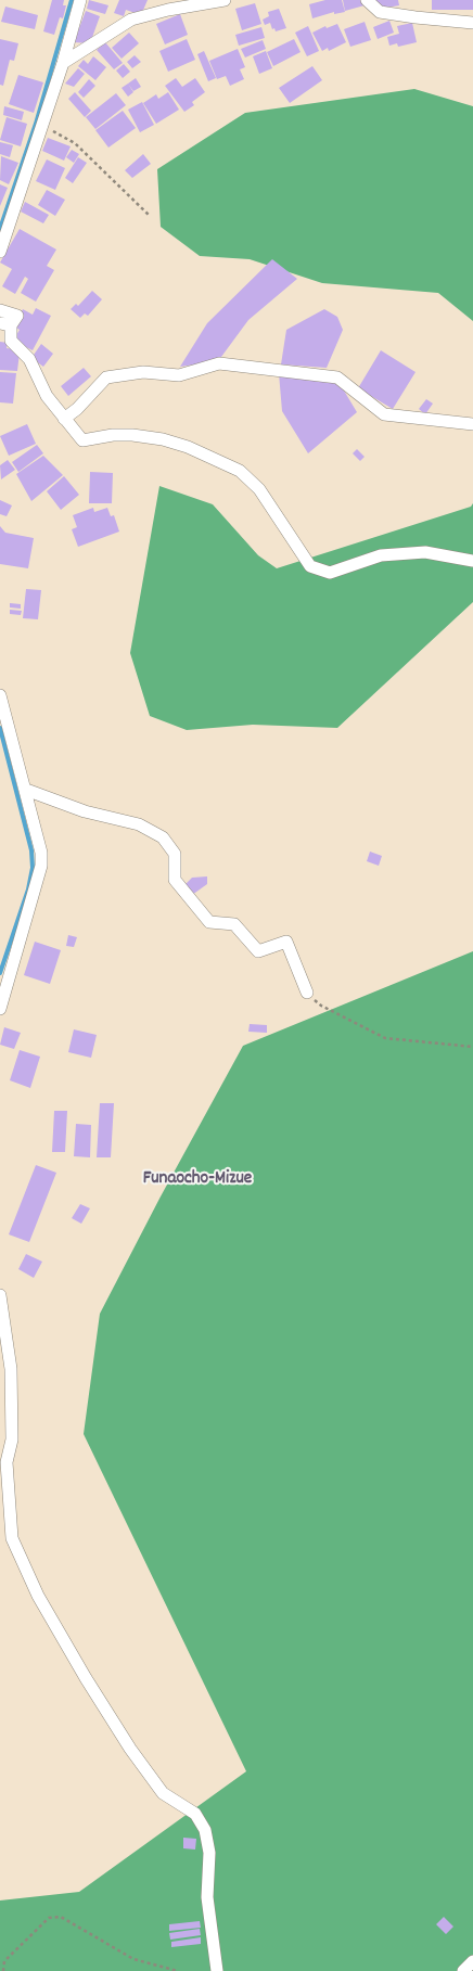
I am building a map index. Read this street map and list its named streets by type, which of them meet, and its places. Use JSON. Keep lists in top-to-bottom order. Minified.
{"districts":["Funaocho-Mizue"]}
